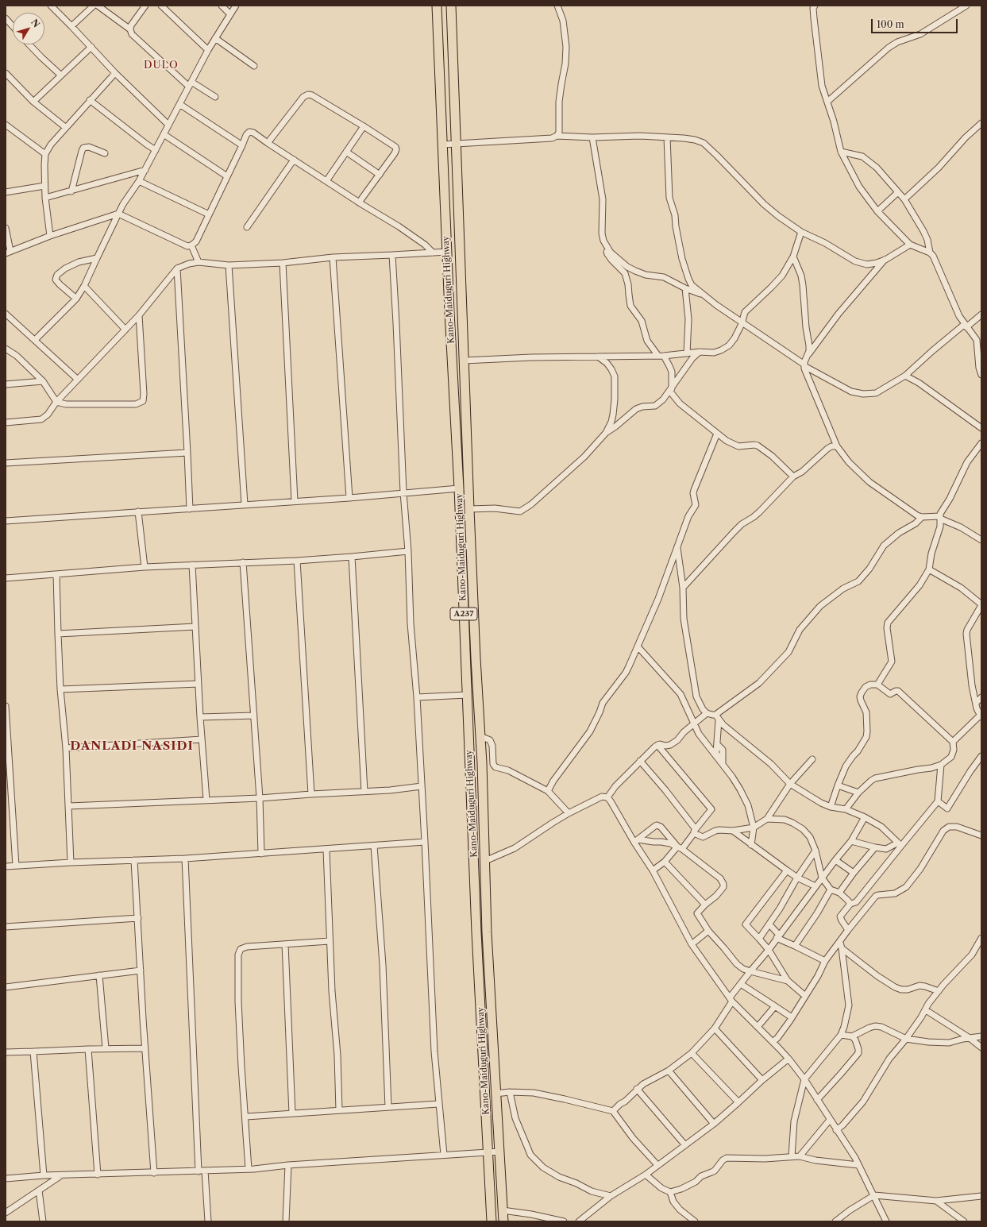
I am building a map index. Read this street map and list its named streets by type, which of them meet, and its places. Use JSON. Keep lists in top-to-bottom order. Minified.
{"streets":{"highway":["Kano-Maiduguri Highway","A237"]},"districts":["DULO","DANLADI NASIDI"],"scale_bar":"100 m","north":"top right"}
